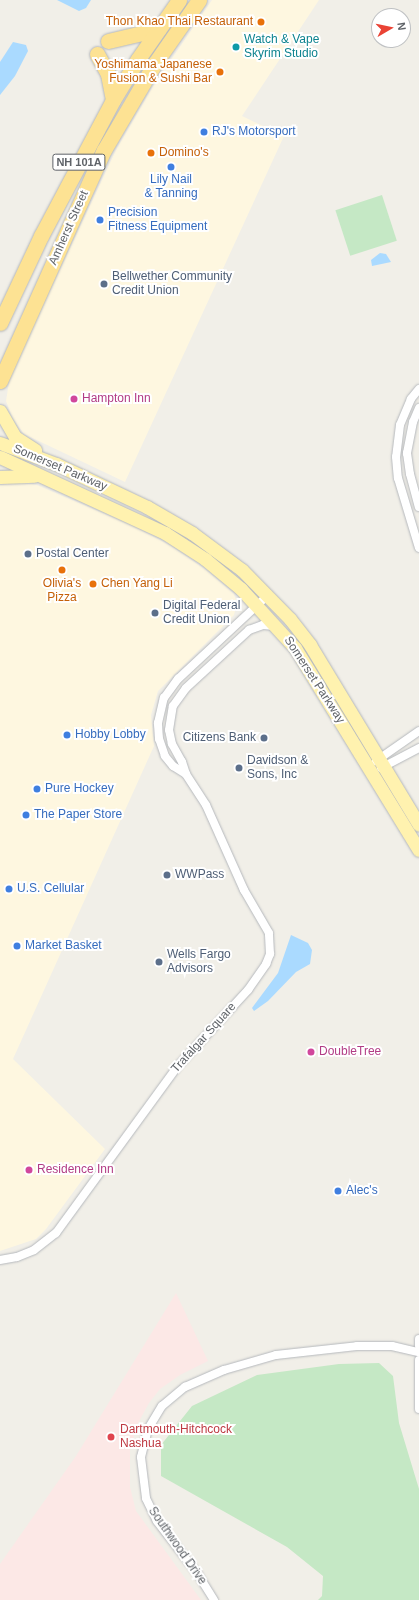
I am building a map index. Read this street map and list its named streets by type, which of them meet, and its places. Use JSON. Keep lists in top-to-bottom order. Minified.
{"streets":{"highway":["NH 101A","Amherst Street"],"main road":["Somerset Parkway"],"street":["Trafalgar Square","Southwood Drive"]},"crossings":[["Somerset Parkway","Trafalgar Square"]],"places":["Thon Khao Thai Restaurant","Watch & Vape Skyrim Studio","Yoshimama Japanese Fusion & Sushi Bar","RJ's Motorsport","Domino's","Lily Nail & Tanning","Precision Fitness Equipment","Bellwether Community Credit Union","Hampton Inn","Postal Center","Olivia's Pizza","Chen Yang Li","Digital Federal Credit Union","Hobby Lobby","Citizens Bank","Davidson & Sons, Inc","Pure Hockey","The Paper Store","WWPass","U.S. Cellular","Market Basket","Wells Fargo Advisors","DoubleTree","Residence Inn","Alec's","Dartmouth-Hitchcock Nashua"],"north":"right"}
